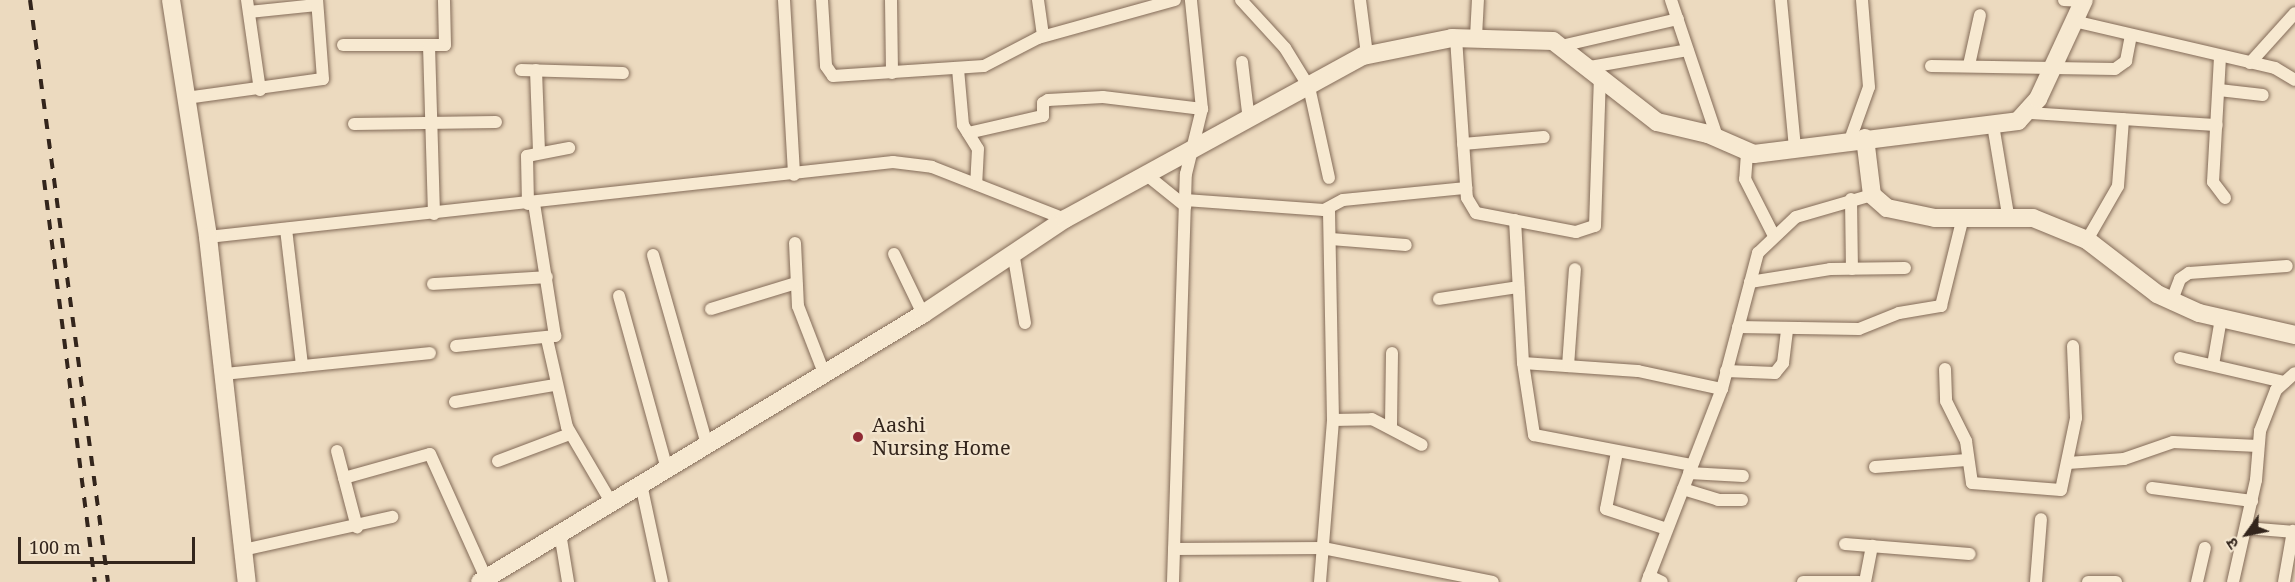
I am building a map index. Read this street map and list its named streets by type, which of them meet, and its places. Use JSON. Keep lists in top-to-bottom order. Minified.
{"places":["Aashi Nursing Home"],"scale_bar":"100 m","north":"bottom left"}
